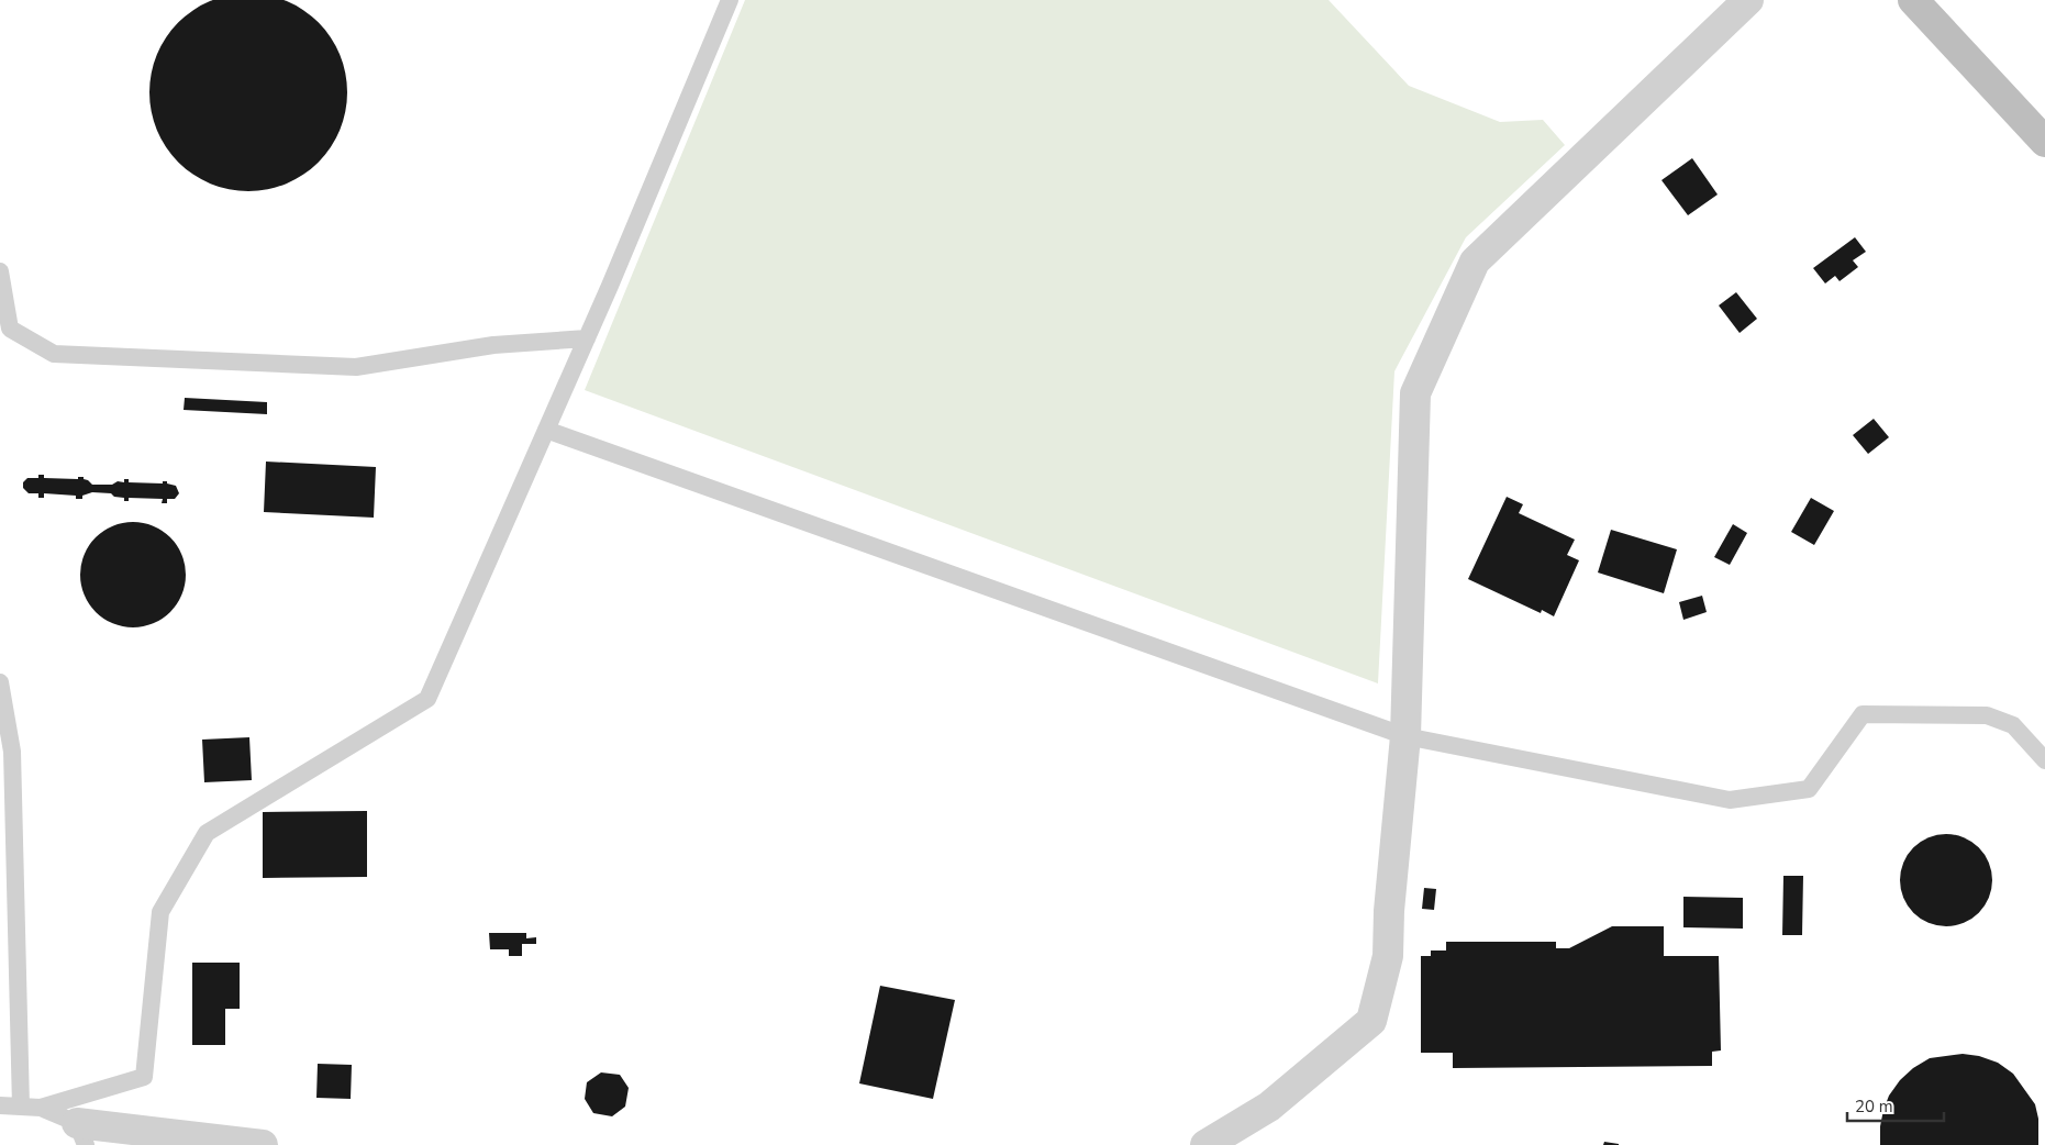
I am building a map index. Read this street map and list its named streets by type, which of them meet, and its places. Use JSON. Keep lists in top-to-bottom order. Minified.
{"scale_bar":"20 m"}
